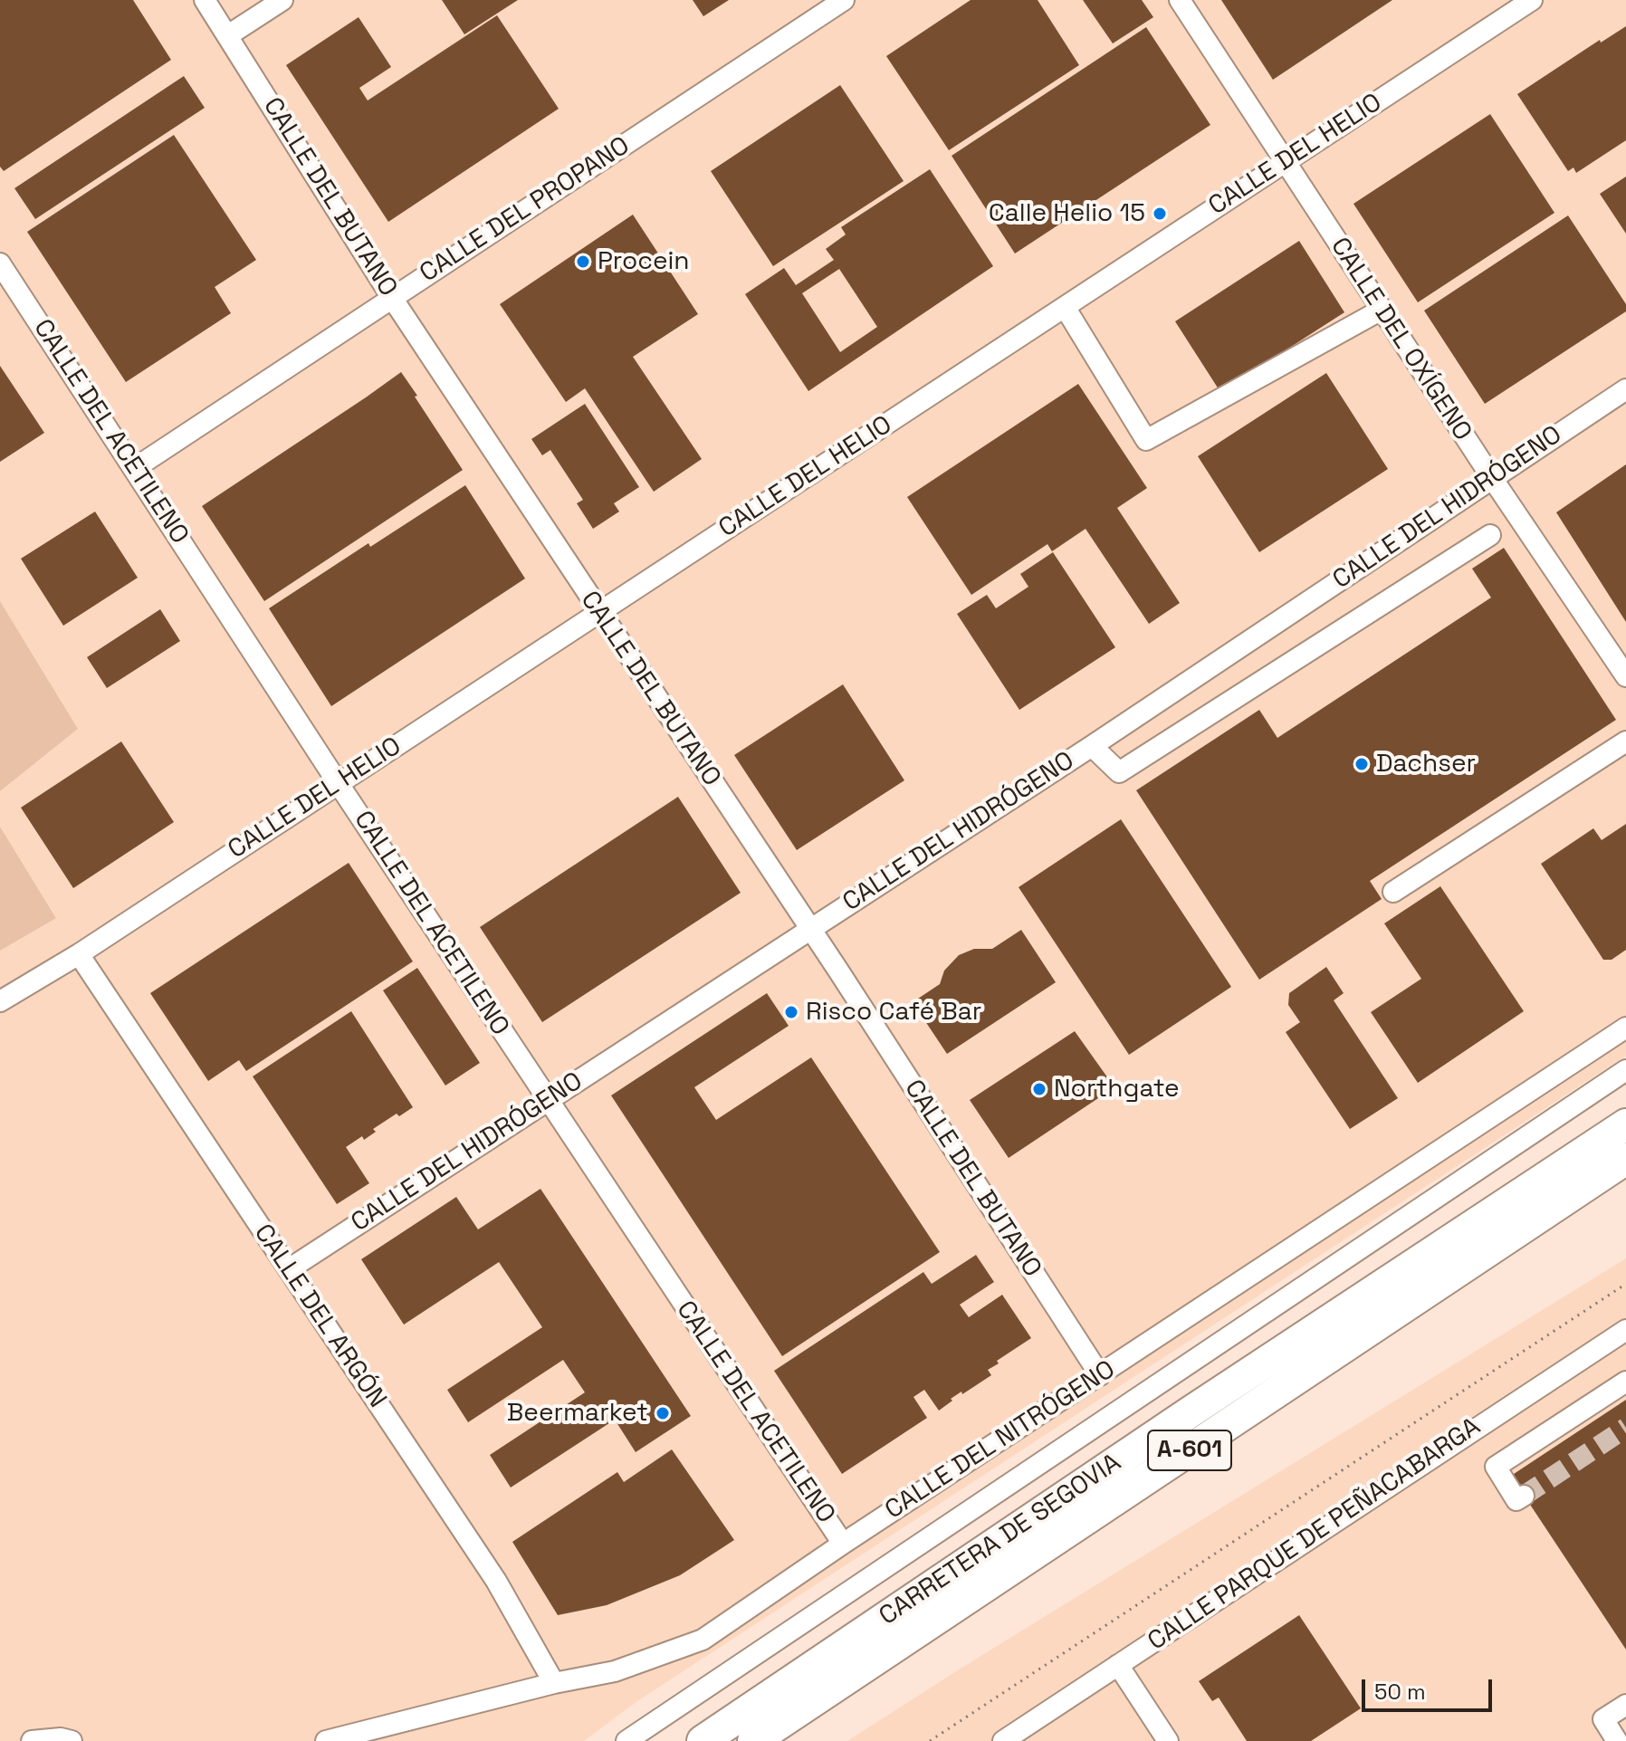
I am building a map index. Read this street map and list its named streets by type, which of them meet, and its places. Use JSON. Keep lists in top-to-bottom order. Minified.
{"streets":{"highway":["A-601","CARRETERA DE SEGOVIA"],"street":["CALLE DEL HELIO","CALLE DEL BUTANO","CALLE DEL PROPANO","CALLE DEL OXÍGENO","CALLE DEL ACETILENO","CALLE DEL HIDRÓGENO","CALLE DEL ARGÓN","CALLE DEL NITRÓGENO","CALLE PARQUE DE PEÑACABARGA"]},"crossings":[["CALLE DEL HELIO","CALLE DEL BUTANO"],["CALLE DEL HELIO","CALLE DEL OXÍGENO"],["CALLE DEL HELIO","CALLE DEL ACETILENO"],["CALLE DEL HELIO","CALLE DEL ARGÓN"],["CALLE DEL BUTANO","CALLE DEL PROPANO"],["CALLE DEL BUTANO","CALLE DEL HIDRÓGENO"],["CALLE DEL BUTANO","CALLE DEL NITRÓGENO"],["CALLE DEL PROPANO","CALLE DEL ACETILENO"],["CALLE DEL OXÍGENO","CALLE DEL HIDRÓGENO"],["CALLE DEL ACETILENO","CALLE DEL HIDRÓGENO"],["CALLE DEL ACETILENO","CALLE DEL NITRÓGENO"],["CALLE DEL HIDRÓGENO","CALLE DEL ARGÓN"],["CALLE DEL ARGÓN","CALLE DEL NITRÓGENO"]],"places":["Calle Helio 15","Procein","Dachser","Risco Café Bar","Northgate","Beermarket"],"scale_bar":"50 m"}
